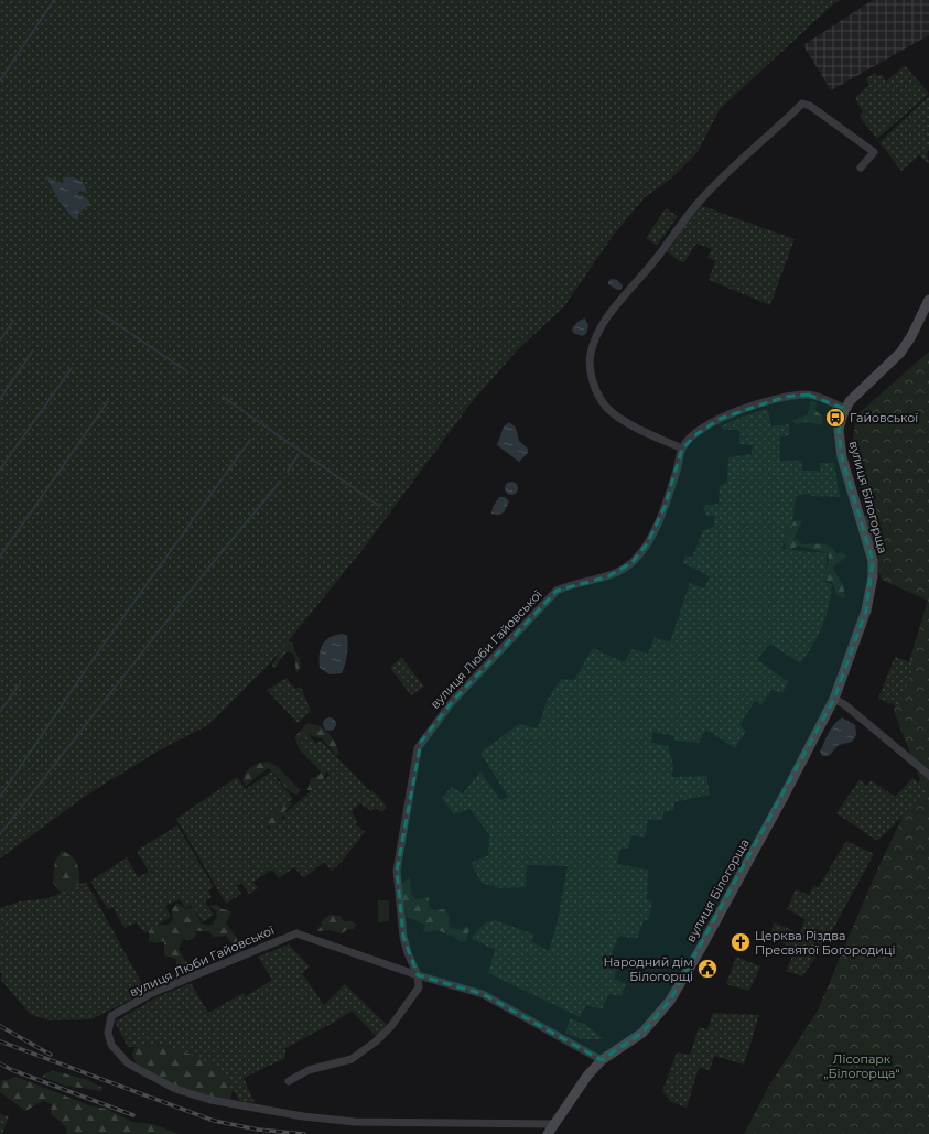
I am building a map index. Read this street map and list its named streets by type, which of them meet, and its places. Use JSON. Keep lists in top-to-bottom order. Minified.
{"streets":{"street":["вулиця Білогорща","вулиця Люби Гайовської"]},"crossings":[["вулиця Білогорща","вулиця Люби Гайовської"]],"parks":["Лісопарк „Білогорща“"],"places":{"bus stop":["Гайовської"],"church":["Церква Різдва Пресвятої Богородиці"],"public building":["Народний дім Білогорщі"]}}
